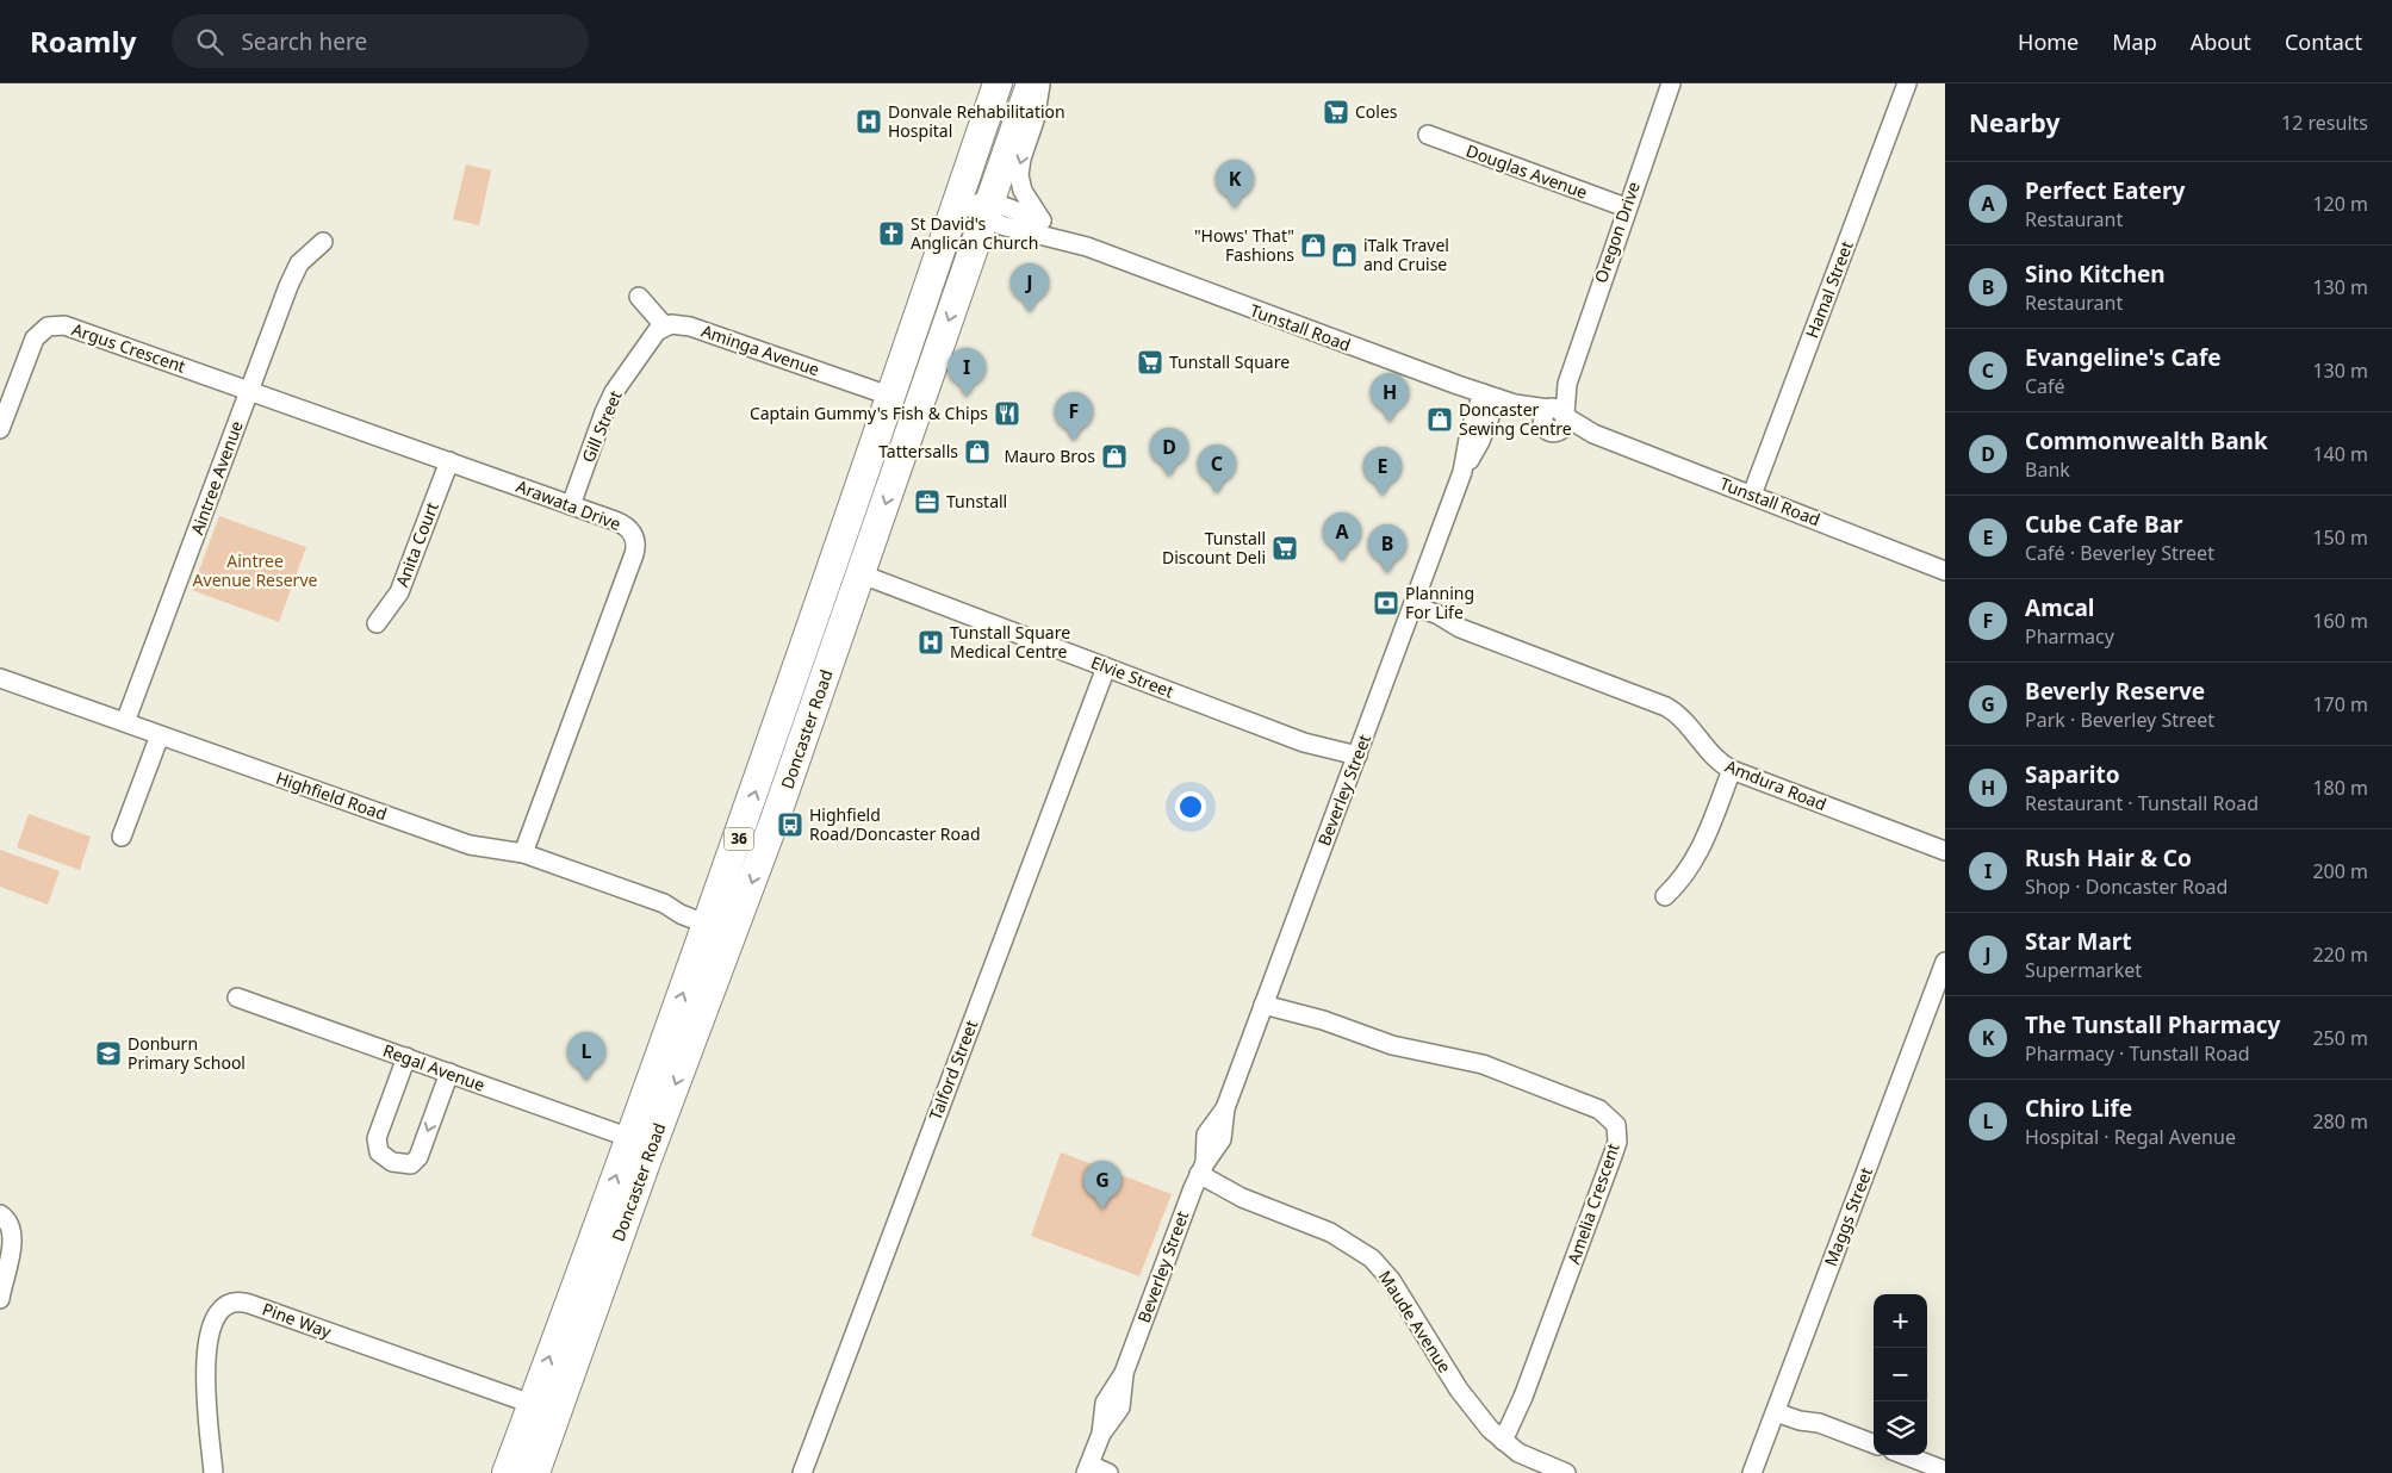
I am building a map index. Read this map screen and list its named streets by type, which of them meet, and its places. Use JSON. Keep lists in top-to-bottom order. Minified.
{"streets":{"main road":["Doncaster Road","36"],"street":["Douglas Avenue","Oregon Drive","Hamal Street","Tunstall Road","Argus Crescent","Aminga Avenue","Gill Street","Aintree Avenue","Arawata Drive","Anita Court","Elvie Street","Amdura Road","Beverley Street","Highfield Road","Regal Avenue","Talford Street","Amelia Crescent","Maggs Street","Pine Way","Maude Avenue"]},"crossings":[["Douglas Avenue","Oregon Drive"],["Oregon Drive","Tunstall Road"],["Hamal Street","Tunstall Road"],["Tunstall Road","Doncaster Road"],["Tunstall Road","Beverley Street"],["Argus Crescent","Aintree Avenue"],["Argus Crescent","Arawata Drive"],["Aminga Avenue","Gill Street"],["Aminga Avenue","Doncaster Road"],["Gill Street","Arawata Drive"],["Aintree Avenue","Arawata Drive"],["Aintree Avenue","Highfield Road"],["Arawata Drive","Anita Court"],["Arawata Drive","Highfield Road"],["Elvie Street","Doncaster Road"],["Elvie Street","Beverley Street"],["Elvie Street","Talford Street"],["Doncaster Road","Highfield Road"],["Doncaster Road","Regal Avenue"],["Doncaster Road","Pine Way"],["Amdura Road","Beverley Street"],["Beverley Street","Amelia Crescent"],["Beverley Street","Maude Avenue"],["Amelia Crescent","Maude Avenue"]],"parks":["Aintree Avenue Reserve"],"places":{"supermarket":["Coles","Tunstall Square","Tunstall Discount Deli"],"hospital":["Donvale Rehabilitation Hospital","Tunstall Square Medical Centre"],"church":["St David's Anglican Church"],"shop":["\"Hows' That\" Fashions","iTalk Travel and Cruise","Doncaster Sewing Centre","Tattersalls","Mauro Bros"],"restaurant":["Captain Gummy's Fish & Chips"],"office":["Tunstall"],"bank":["Planning For Life"],"bus stop":["Highfield Road/Doncaster Road"],"school or university":["Donburn Primary School"]},"page":{"header":"Roamly","search":"Search here","nav":["Home","Map","About","Contact"],"heading":["Nearby","12 results"],"pins":["K","J","I","H","F","D","C","E","A","B","L","G"],"list":[{"mark":"A","name":"Perfect Eatery","note":"Restaurant","value":"120 m"},{"mark":"B","name":"Sino Kitchen","note":"Restaurant","value":"130 m"},{"mark":"C","name":"Evangeline's Cafe","note":"Café","value":"130 m"},{"mark":"D","name":"Commonwealth Bank","note":"Bank","value":"140 m"},{"mark":"E","name":"Cube Cafe Bar","note":"Café · Beverley Street","value":"150 m"},{"mark":"F","name":"Amcal","note":"Pharmacy","value":"160 m"},{"mark":"G","name":"Beverly Reserve","note":"Park · Beverley Street","value":"170 m"},{"mark":"H","name":"Saparito","note":"Restaurant · Tunstall Road","value":"180 m"},{"mark":"I","name":"Rush Hair & Co","note":"Shop · Doncaster Road","value":"200 m"},{"mark":"J","name":"Star Mart","note":"Supermarket","value":"220 m"},{"mark":"K","name":"The Tunstall Pharmacy","note":"Pharmacy · Tunstall Road","value":"250 m"},{"mark":"L","name":"Chiro Life","note":"Hospital · Regal Avenue","value":"280 m"}],"map_buttons":["+","−"]}}
